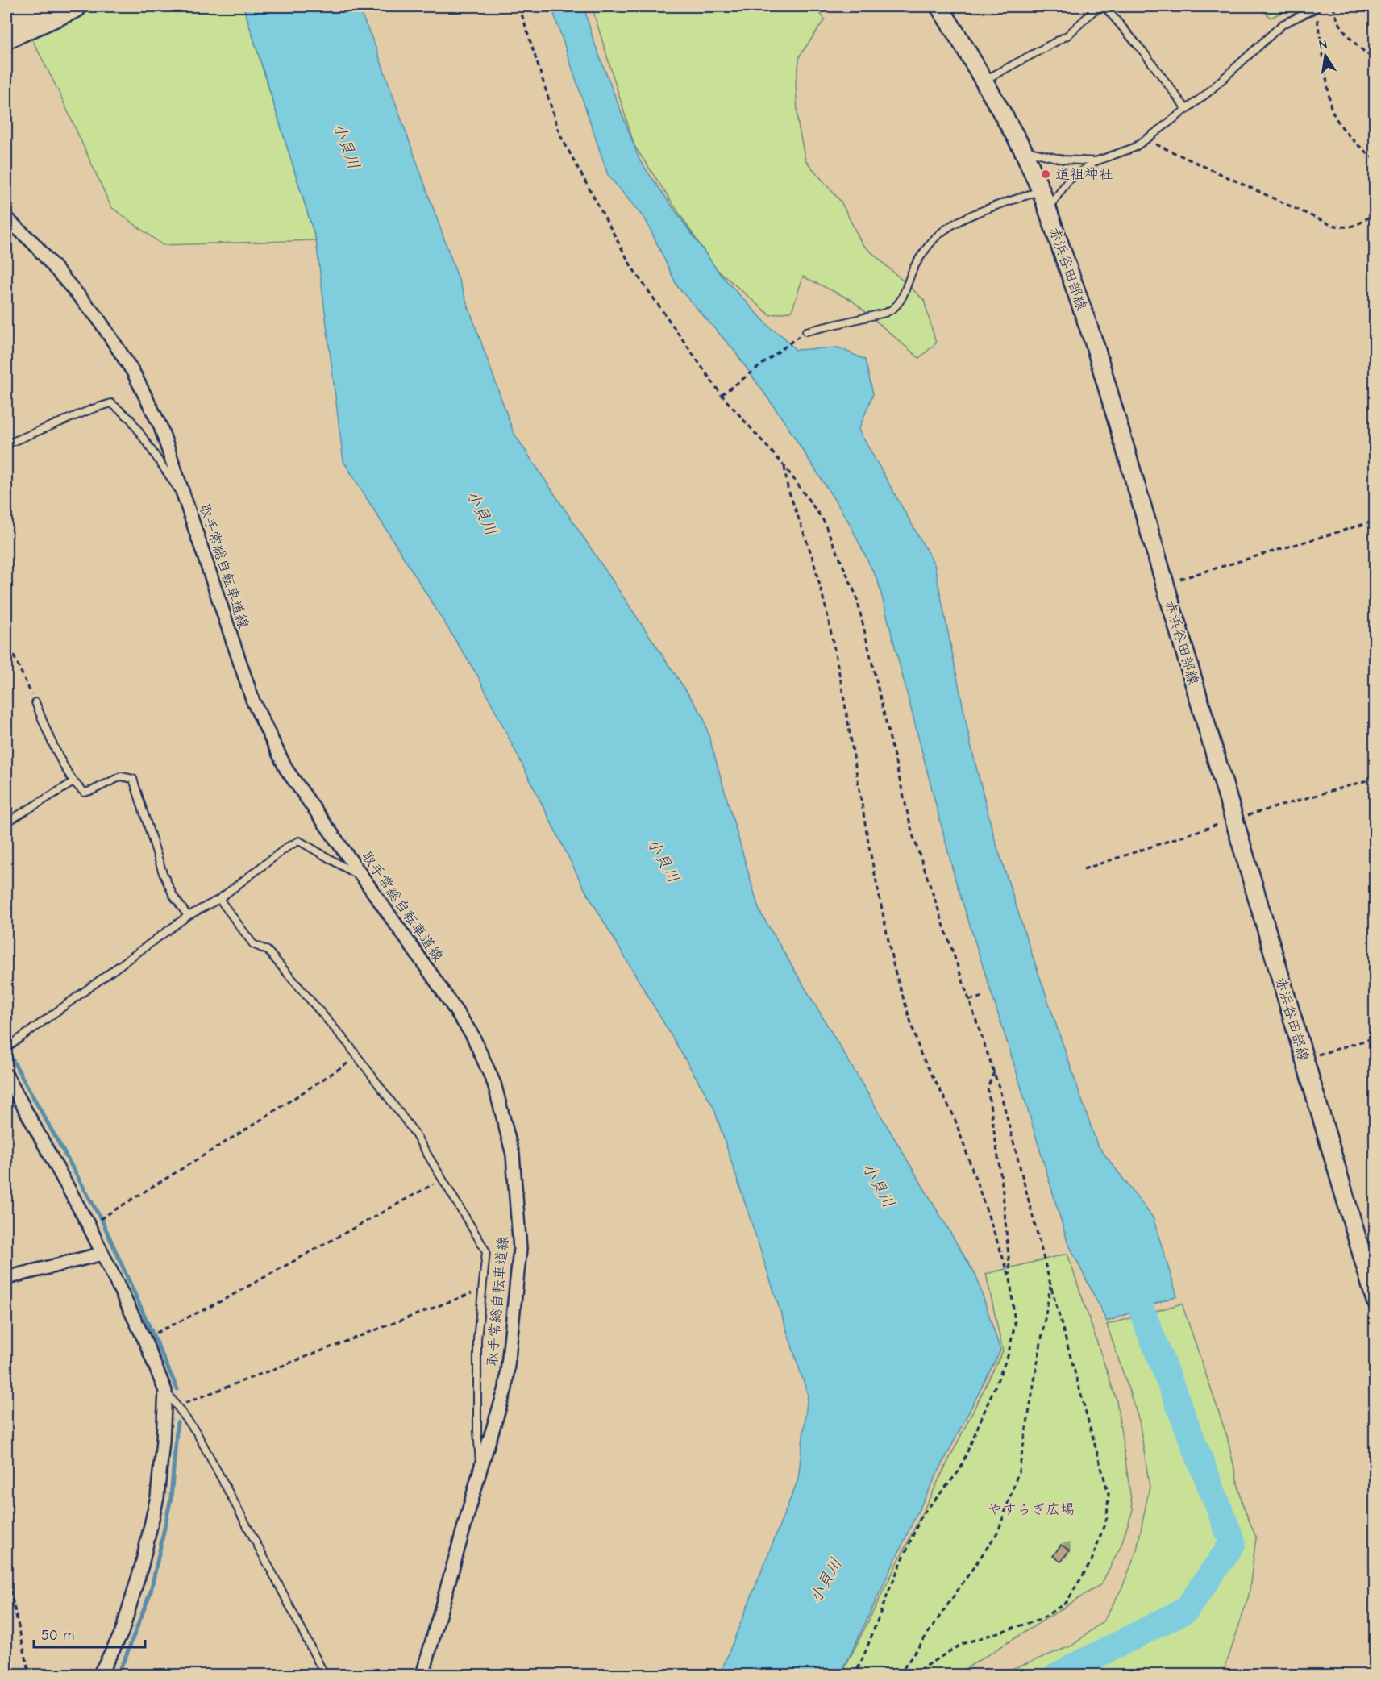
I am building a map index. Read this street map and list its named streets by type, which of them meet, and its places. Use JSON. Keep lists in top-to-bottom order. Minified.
{"streets":{"main road":["赤浜谷田部線"],"street":["取手常総自転車道線"]},"water":["小貝川"],"parks":["やすらぎ広場"],"places":["道祖神社"],"scale_bar":"50 m","north":"top"}
